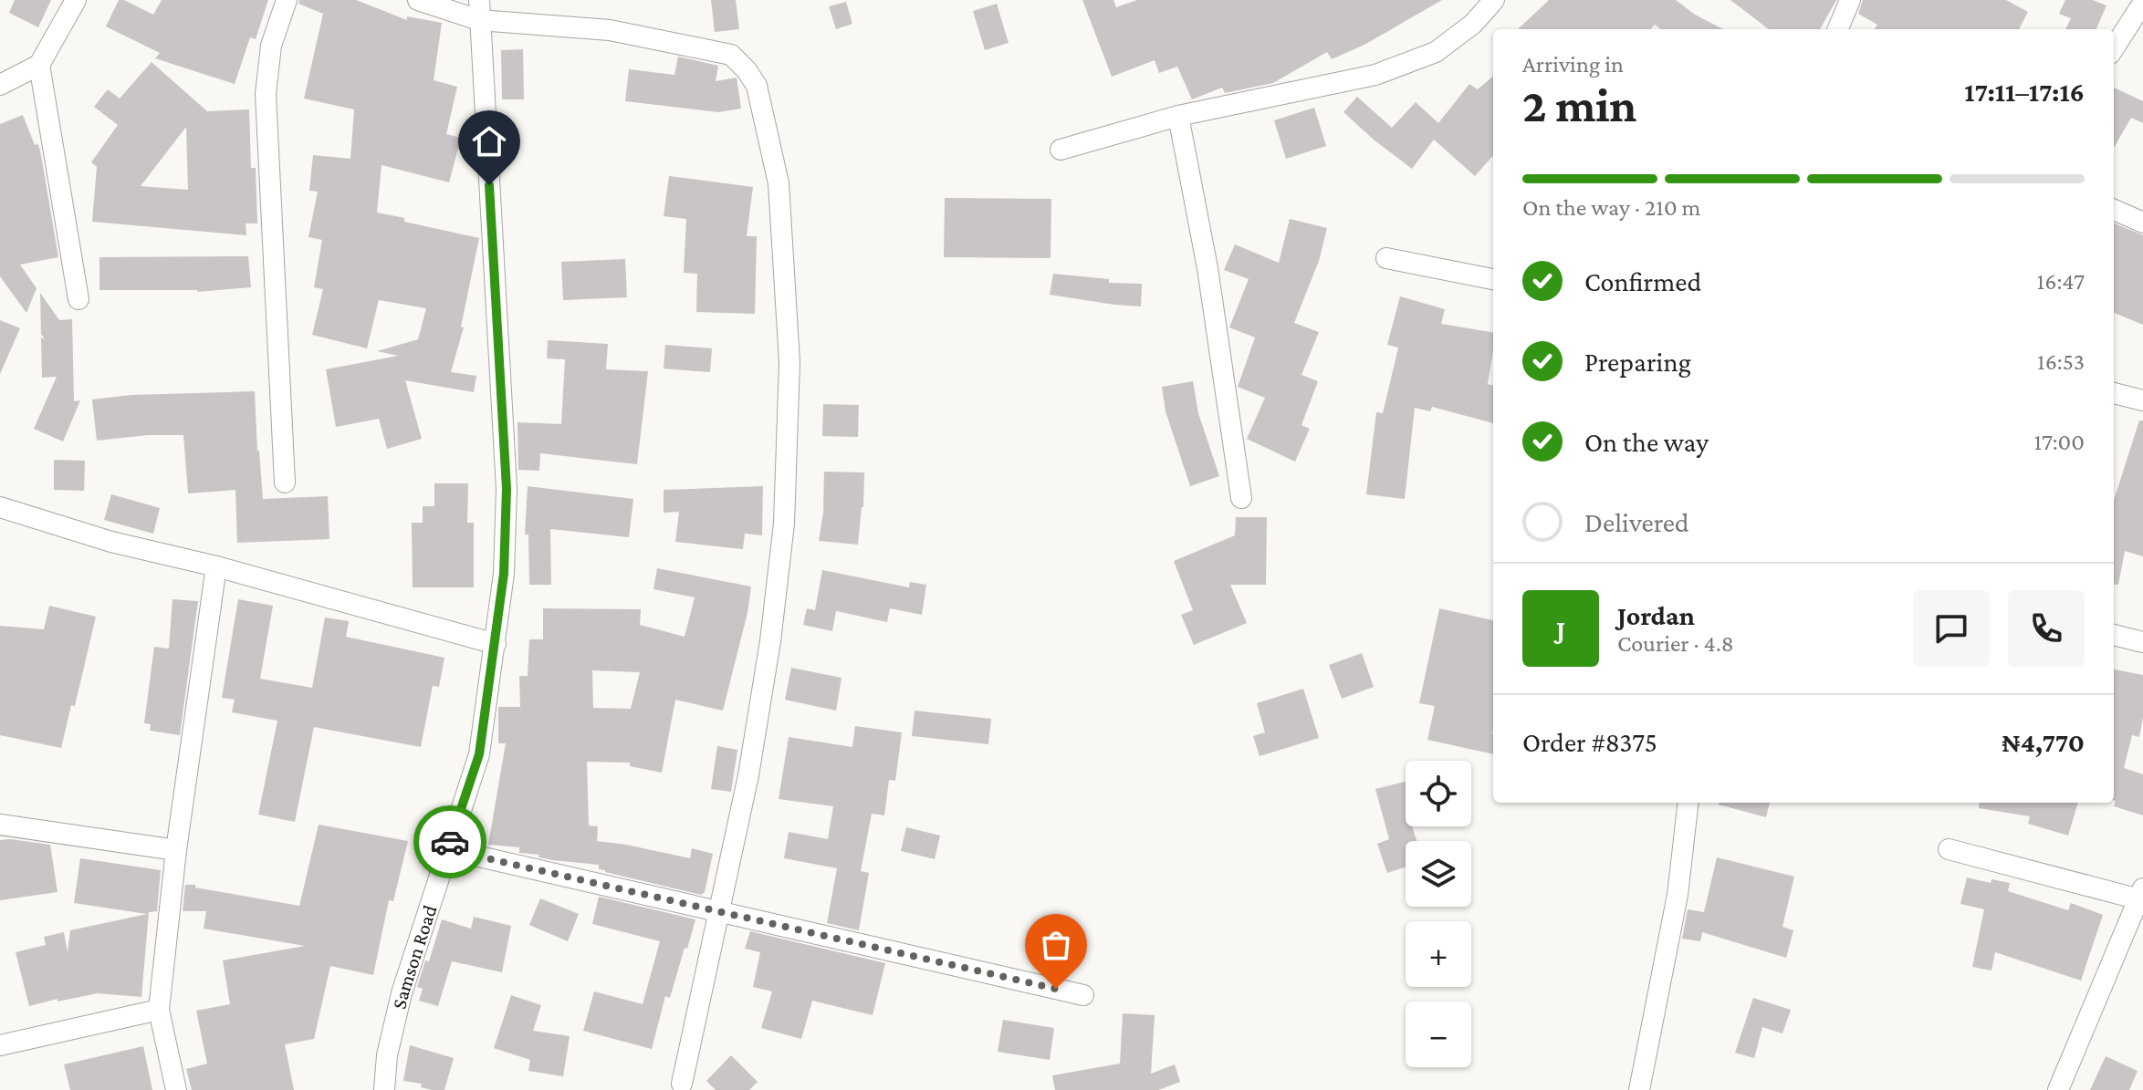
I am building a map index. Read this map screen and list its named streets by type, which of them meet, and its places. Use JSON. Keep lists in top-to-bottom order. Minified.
{"streets":{"street":["Samson Road"]},"page":{"heading":["2 min","Arriving in","17:11–17:16"],"panel":["Jordan","Courier · 4.8","Order #8375","₦4,770"],"bar":"On the way · 210 m","list":[["Confirmed","16:47"],["Preparing","16:53"],["On the way","17:00"],"Delivered"],"round":"J","map_buttons":["+","−"]}}
